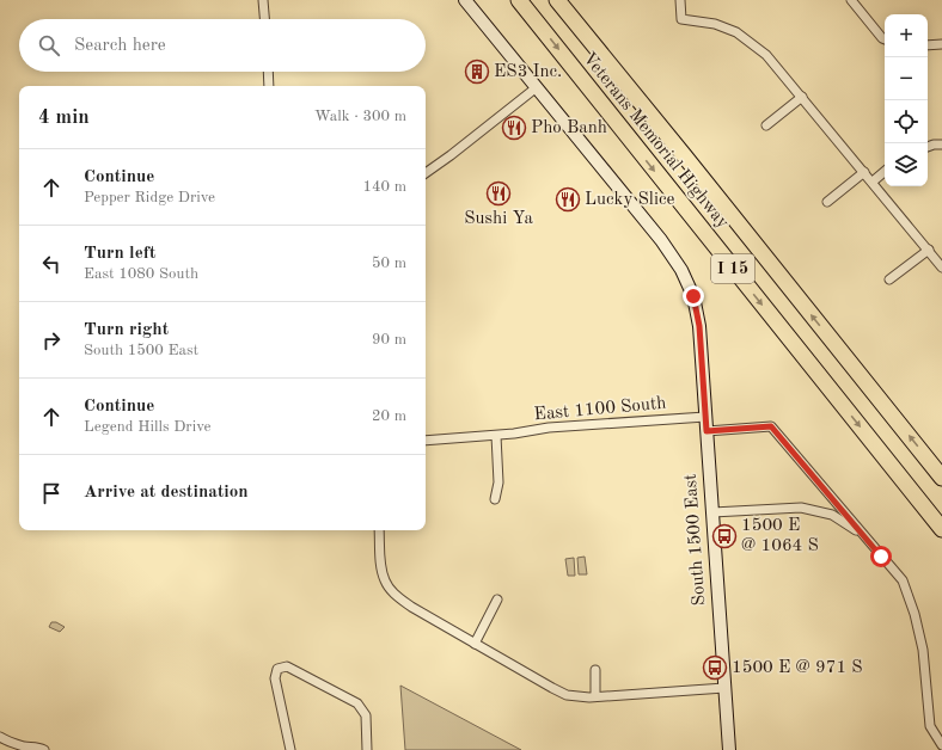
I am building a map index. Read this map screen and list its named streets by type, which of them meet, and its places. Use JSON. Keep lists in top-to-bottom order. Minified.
{"streets":{"highway":["Veterans Memorial Highway","I 15"],"street":["East 1100 South","South 1500 East"]},"crossings":[["East 1100 South","South 1500 East"]],"places":{"building":["ES3 Inc."],"restaurant":["Pho Banh","Sushi Ya","Lucky Slice"],"bus stop":["1500 E @ 1064 S","1500 E @ 971 S"]},"page":{"map_buttons":["+","−"],"search":"Search here","heading":["4 min","Walk · 300 m"],"list":[["Continue","Pepper Ridge Drive","140 m"],["Turn left","East 1080 South","50 m"],["Turn right","South 1500 East","90 m"],["Continue","Legend Hills Drive","20 m"],"Arrive at destination"]}}
